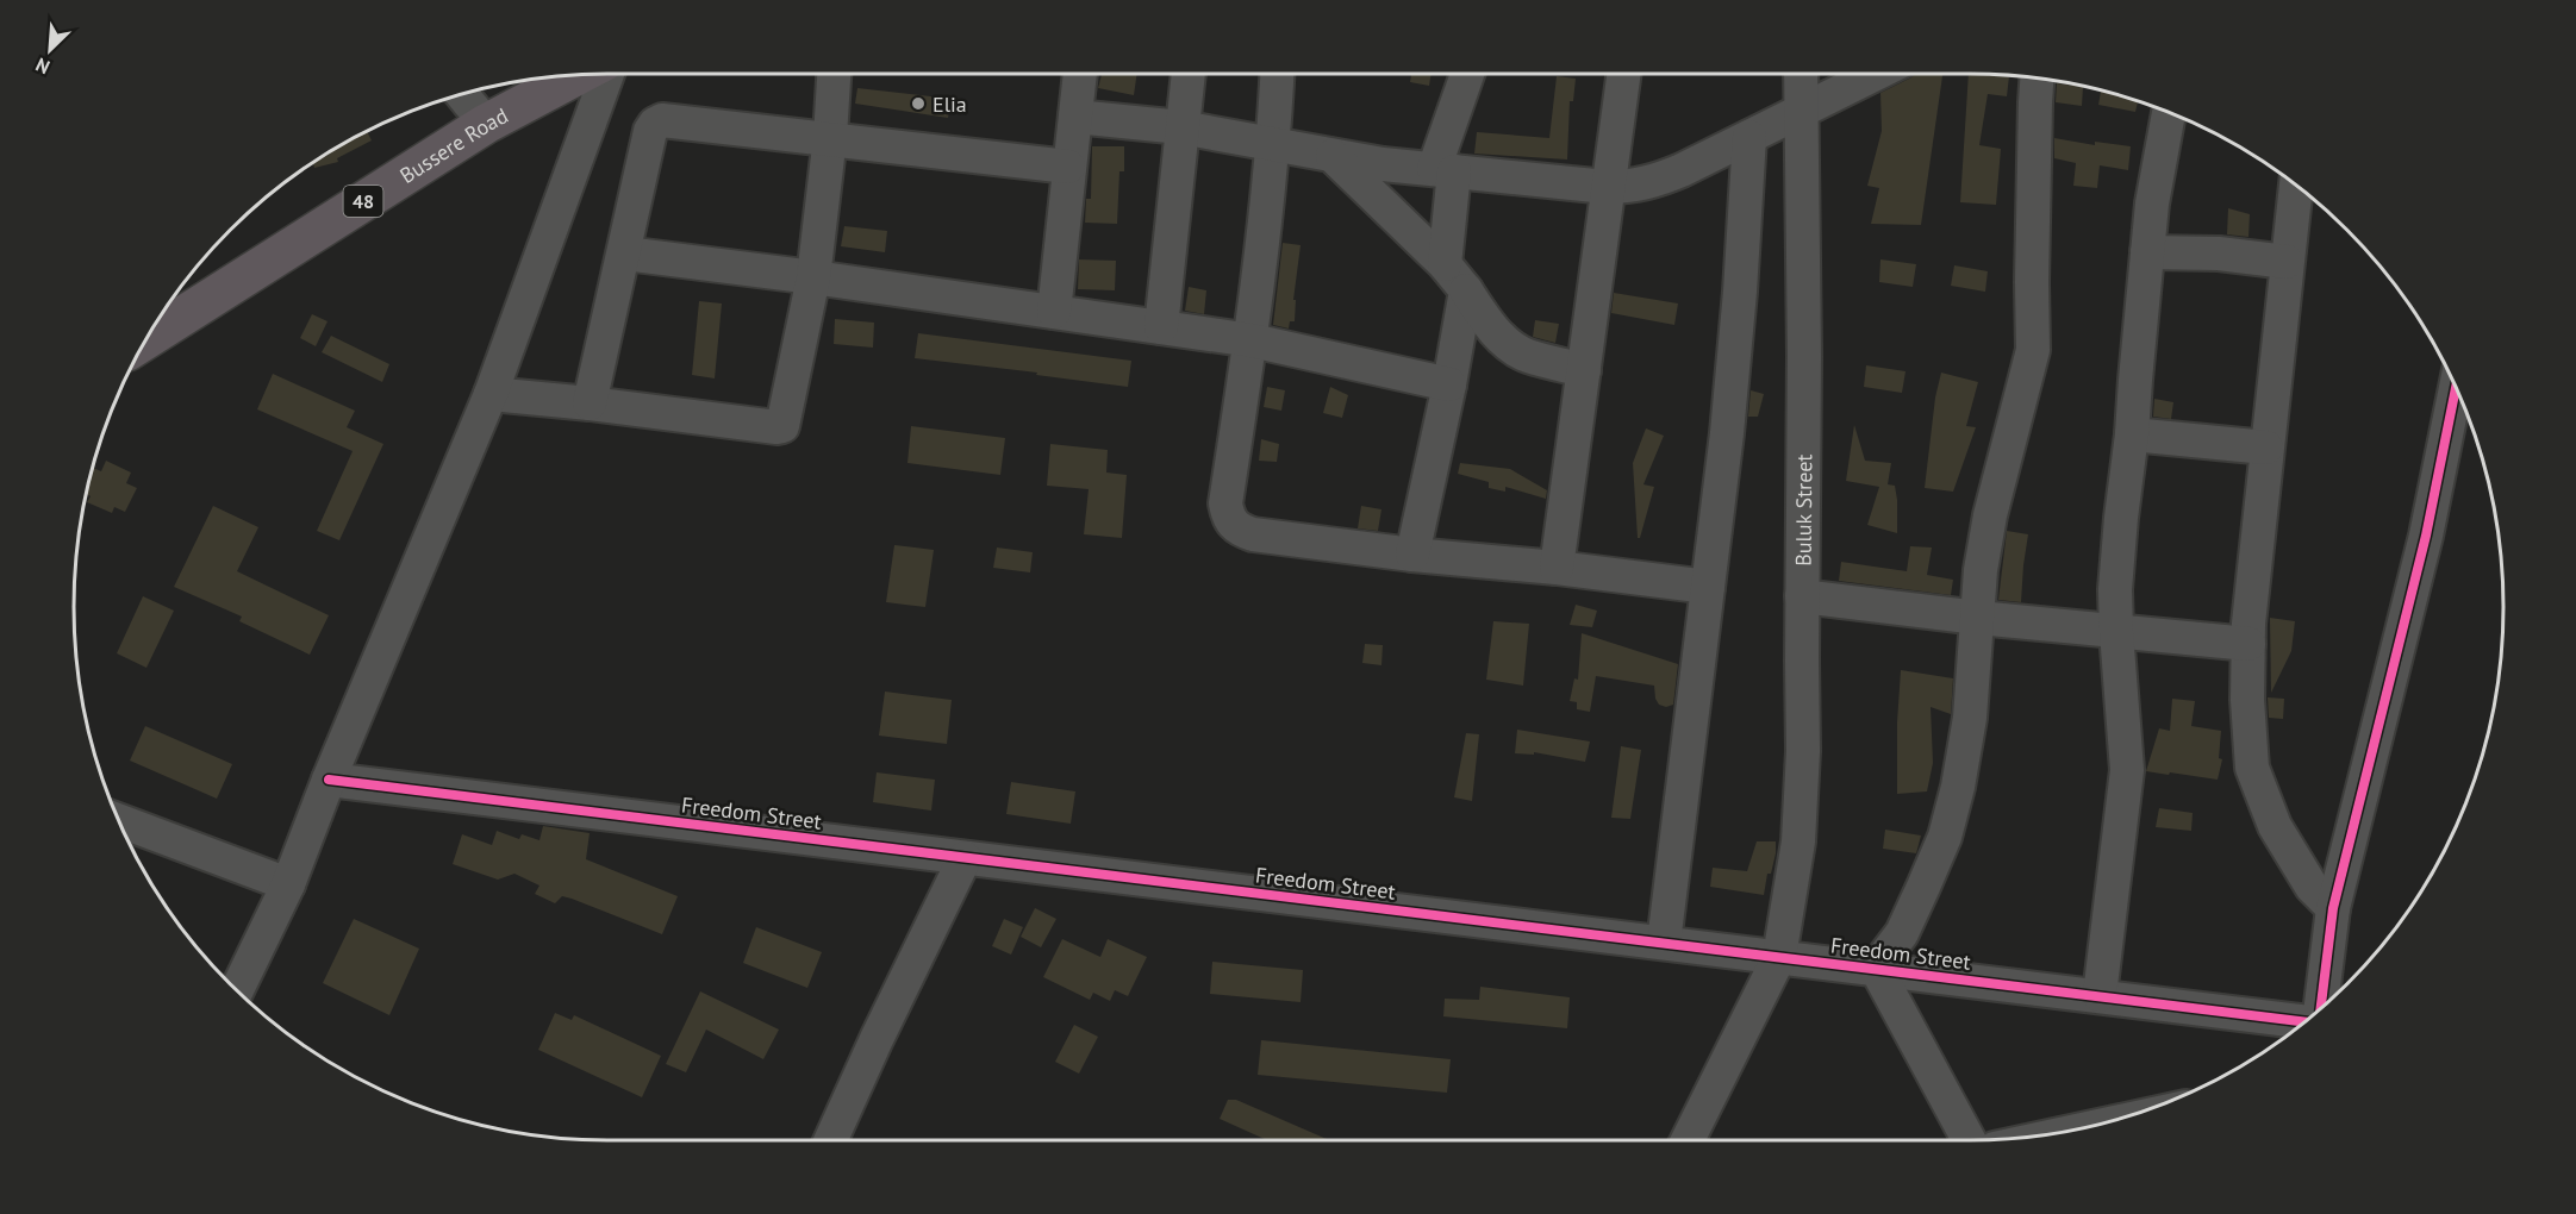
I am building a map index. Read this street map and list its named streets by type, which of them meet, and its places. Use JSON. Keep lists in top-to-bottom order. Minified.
{"streets":{"main road":["Bussere Road","48"],"street":["Buluk Street","Freedom Street"]},"crossings":[["Buluk Street","Freedom Street"]],"places":["Elia"],"north":"bottom left"}
